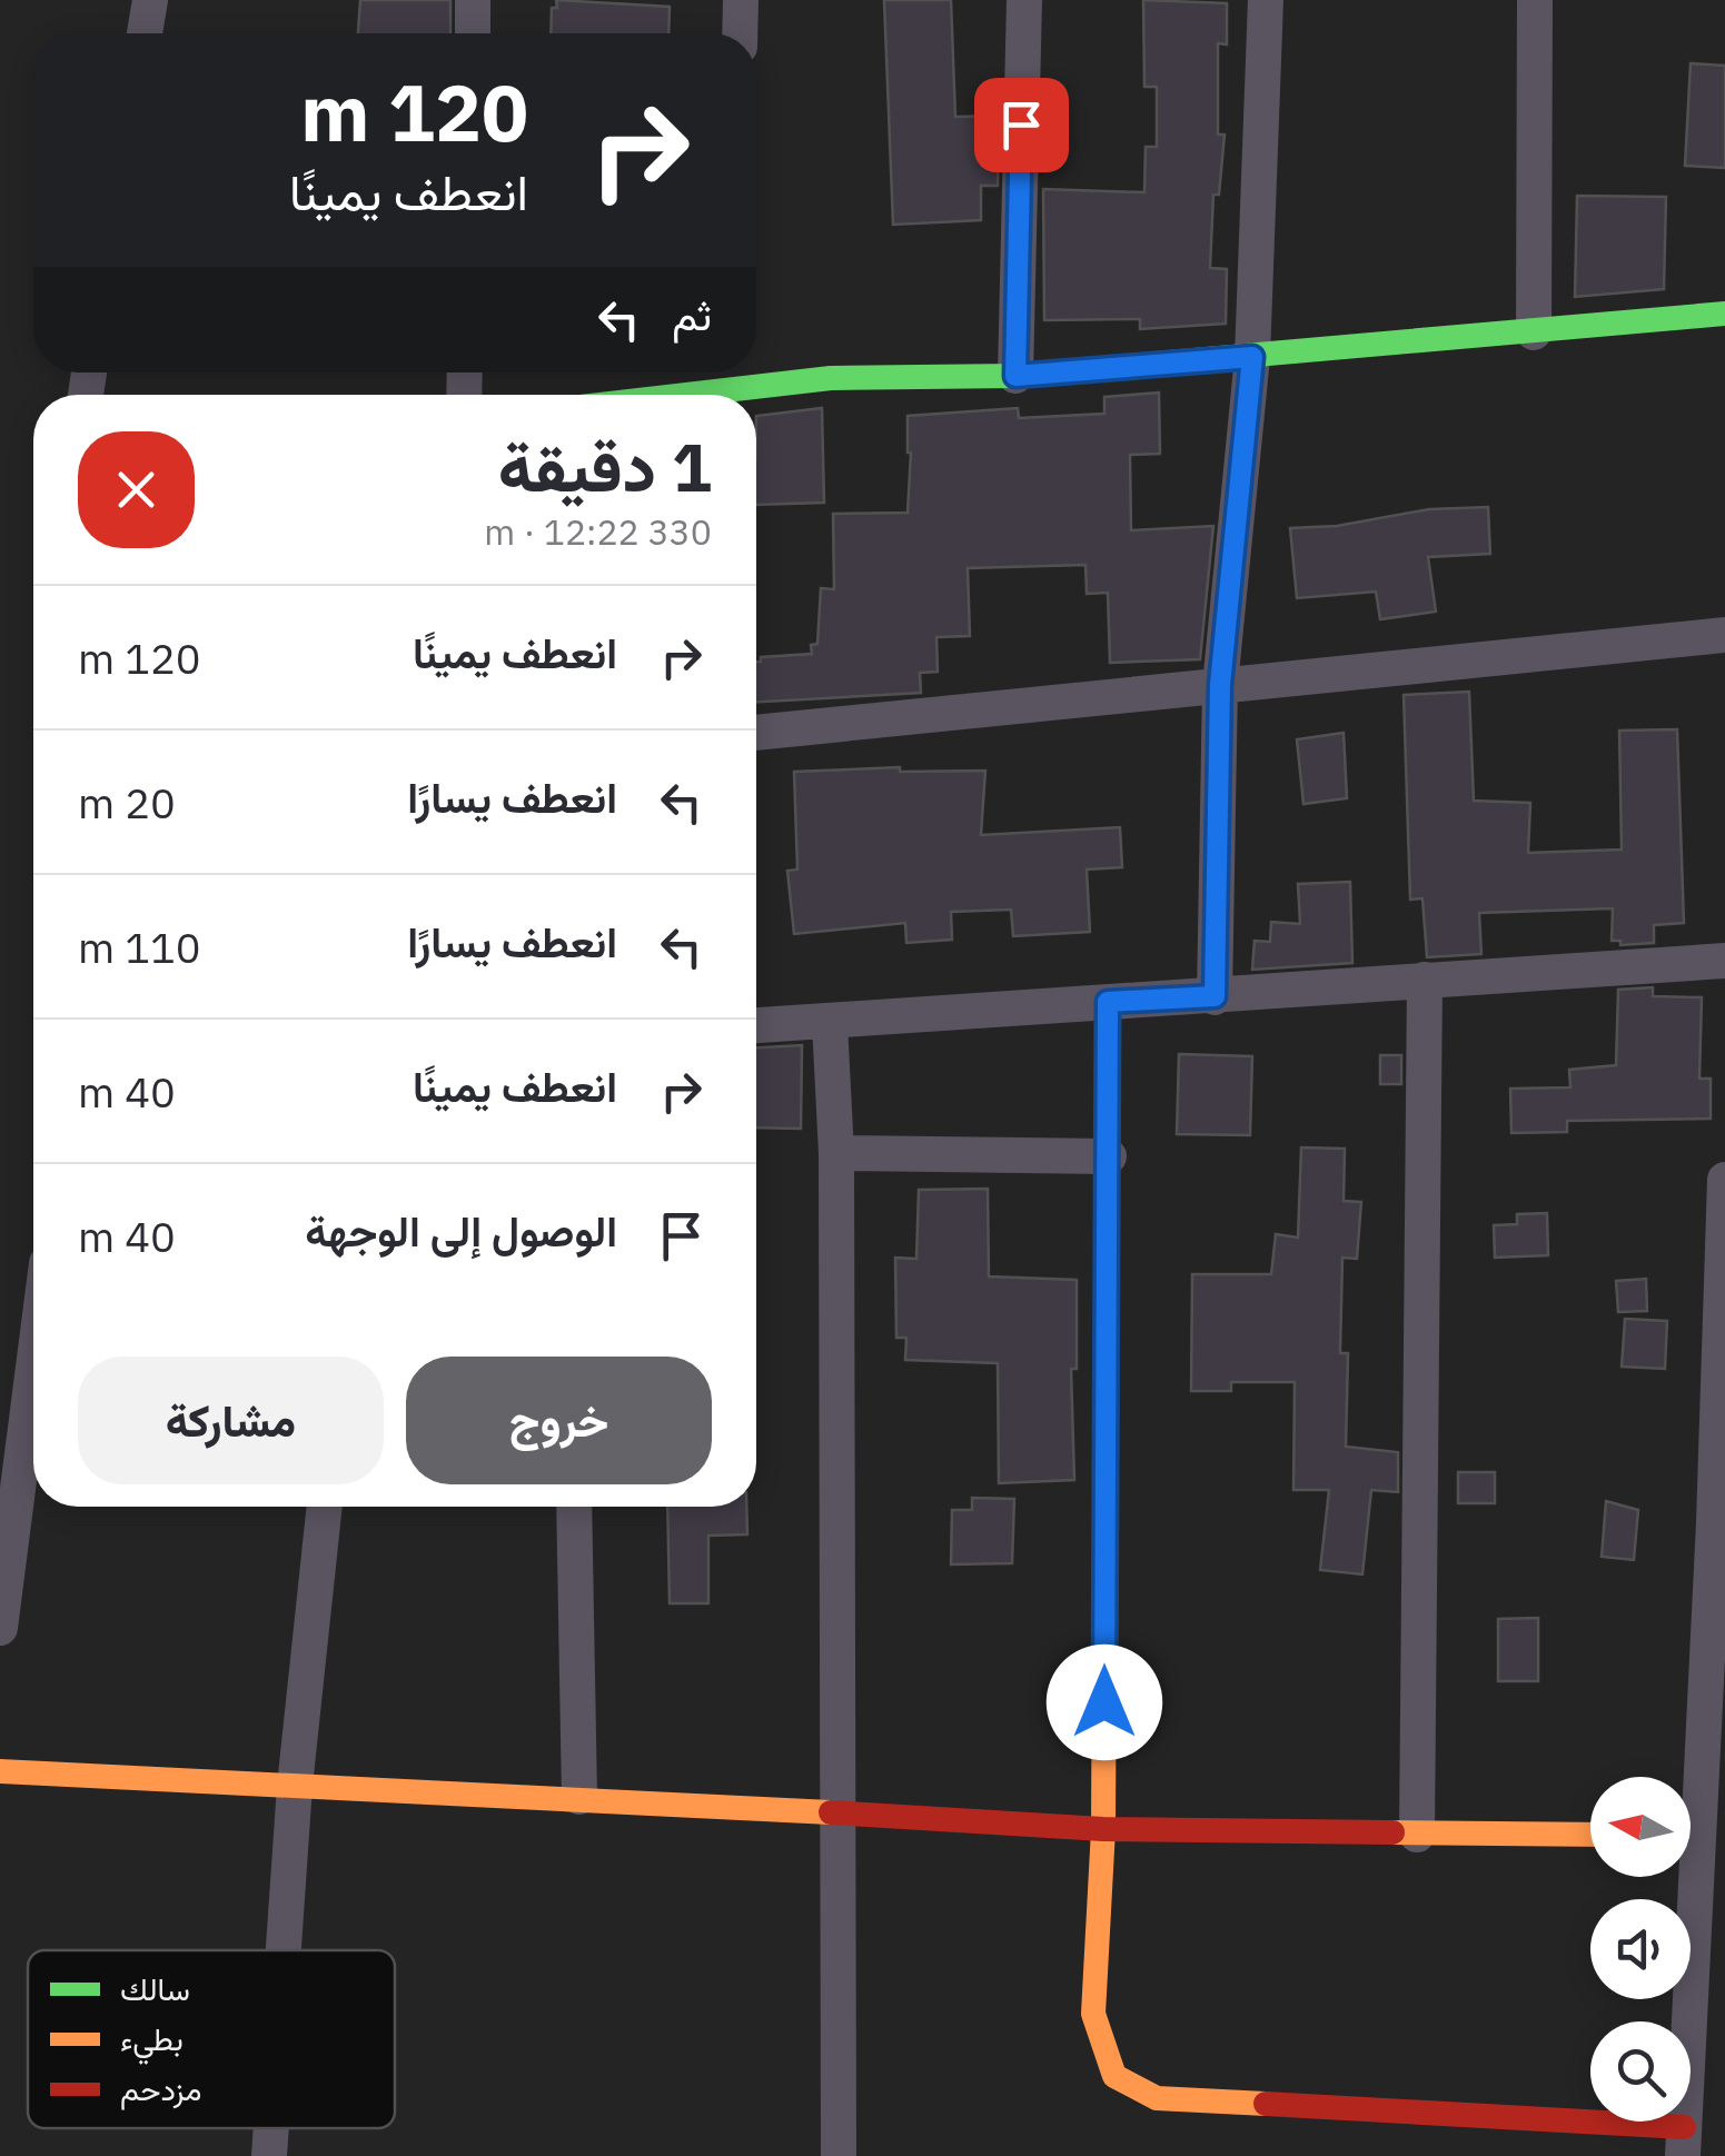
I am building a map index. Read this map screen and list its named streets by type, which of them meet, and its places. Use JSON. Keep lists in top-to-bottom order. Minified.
{"legend":["سالك","بطيء","مزدحم"],"north":"left","page":{"turn":["120 m","انعطف يمينًا"],"then":"ثم","heading":["1 دقيقة","330 m · 12:22"],"list":[{"name":"انعطف يمينًا","value":"120 m"},{"name":"انعطف يسارًا","value":"20 m"},{"name":"انعطف يسارًا","value":"110 m"},{"name":"انعطف يمينًا","value":"40 m"},{"name":"الوصول إلى الوجهة","value":"40 m"}],"buttons":["خروج","مشاركة"]}}
